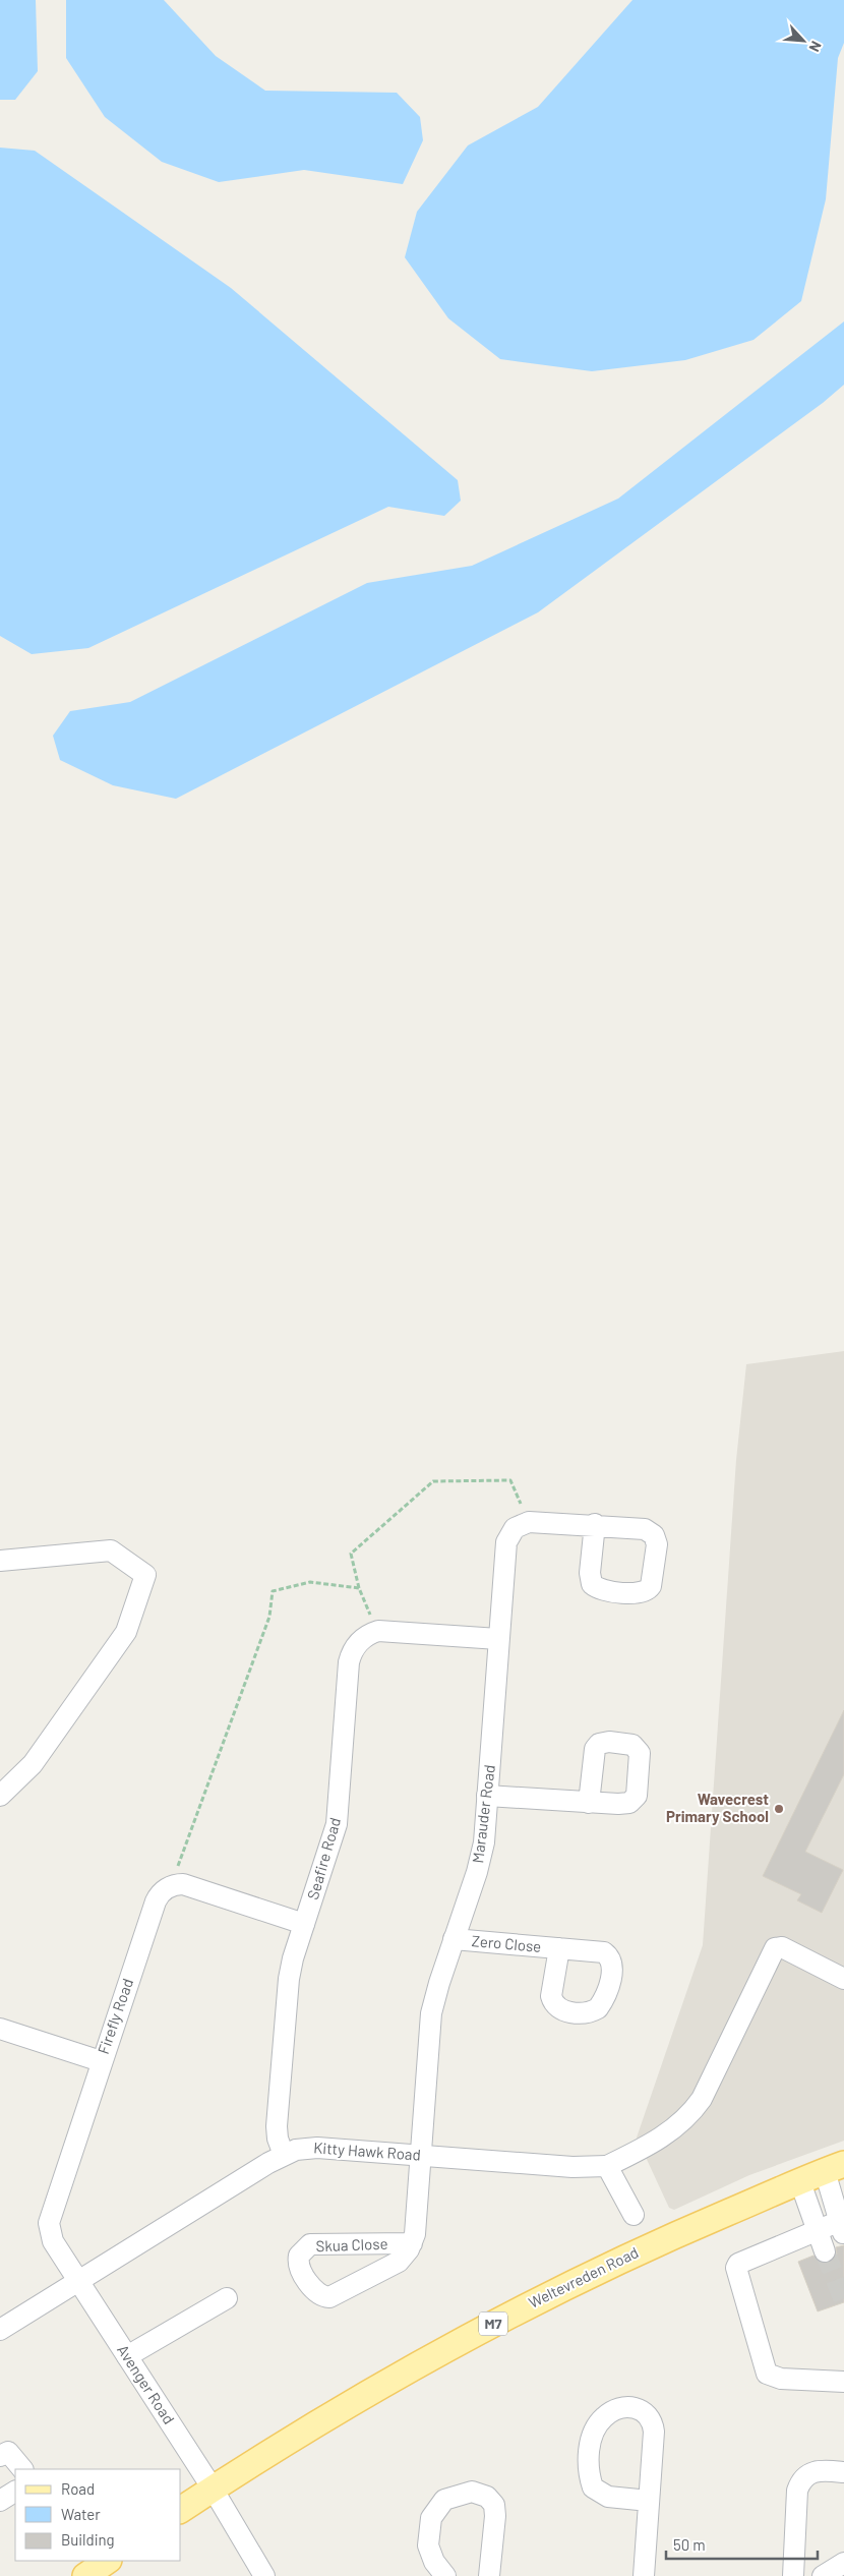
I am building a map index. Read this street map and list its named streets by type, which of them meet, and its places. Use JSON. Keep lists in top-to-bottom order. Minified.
{"streets":{"main road":["Weltevreden Road","M7"],"street":["Marauder Road","Seafire Road","Zero Close","Firefly Road","Kitty Hawk Road","Skua Close","Avenger Road"]},"crossings":[["Marauder Road","Zero Close"],["Marauder Road","Kitty Hawk Road"],["Marauder Road","Skua Close"],["Seafire Road","Kitty Hawk Road"],["Firefly Road","Kitty Hawk Road"],["Firefly Road","Avenger Road"],["Kitty Hawk Road","Skua Close"],["Kitty Hawk Road","Avenger Road"],["Weltevreden Road","Avenger Road"]],"places":["Wavecrest Primary School"],"legend":["Road","Water","Building"],"scale_bar":"50 m","north":"bottom right"}
